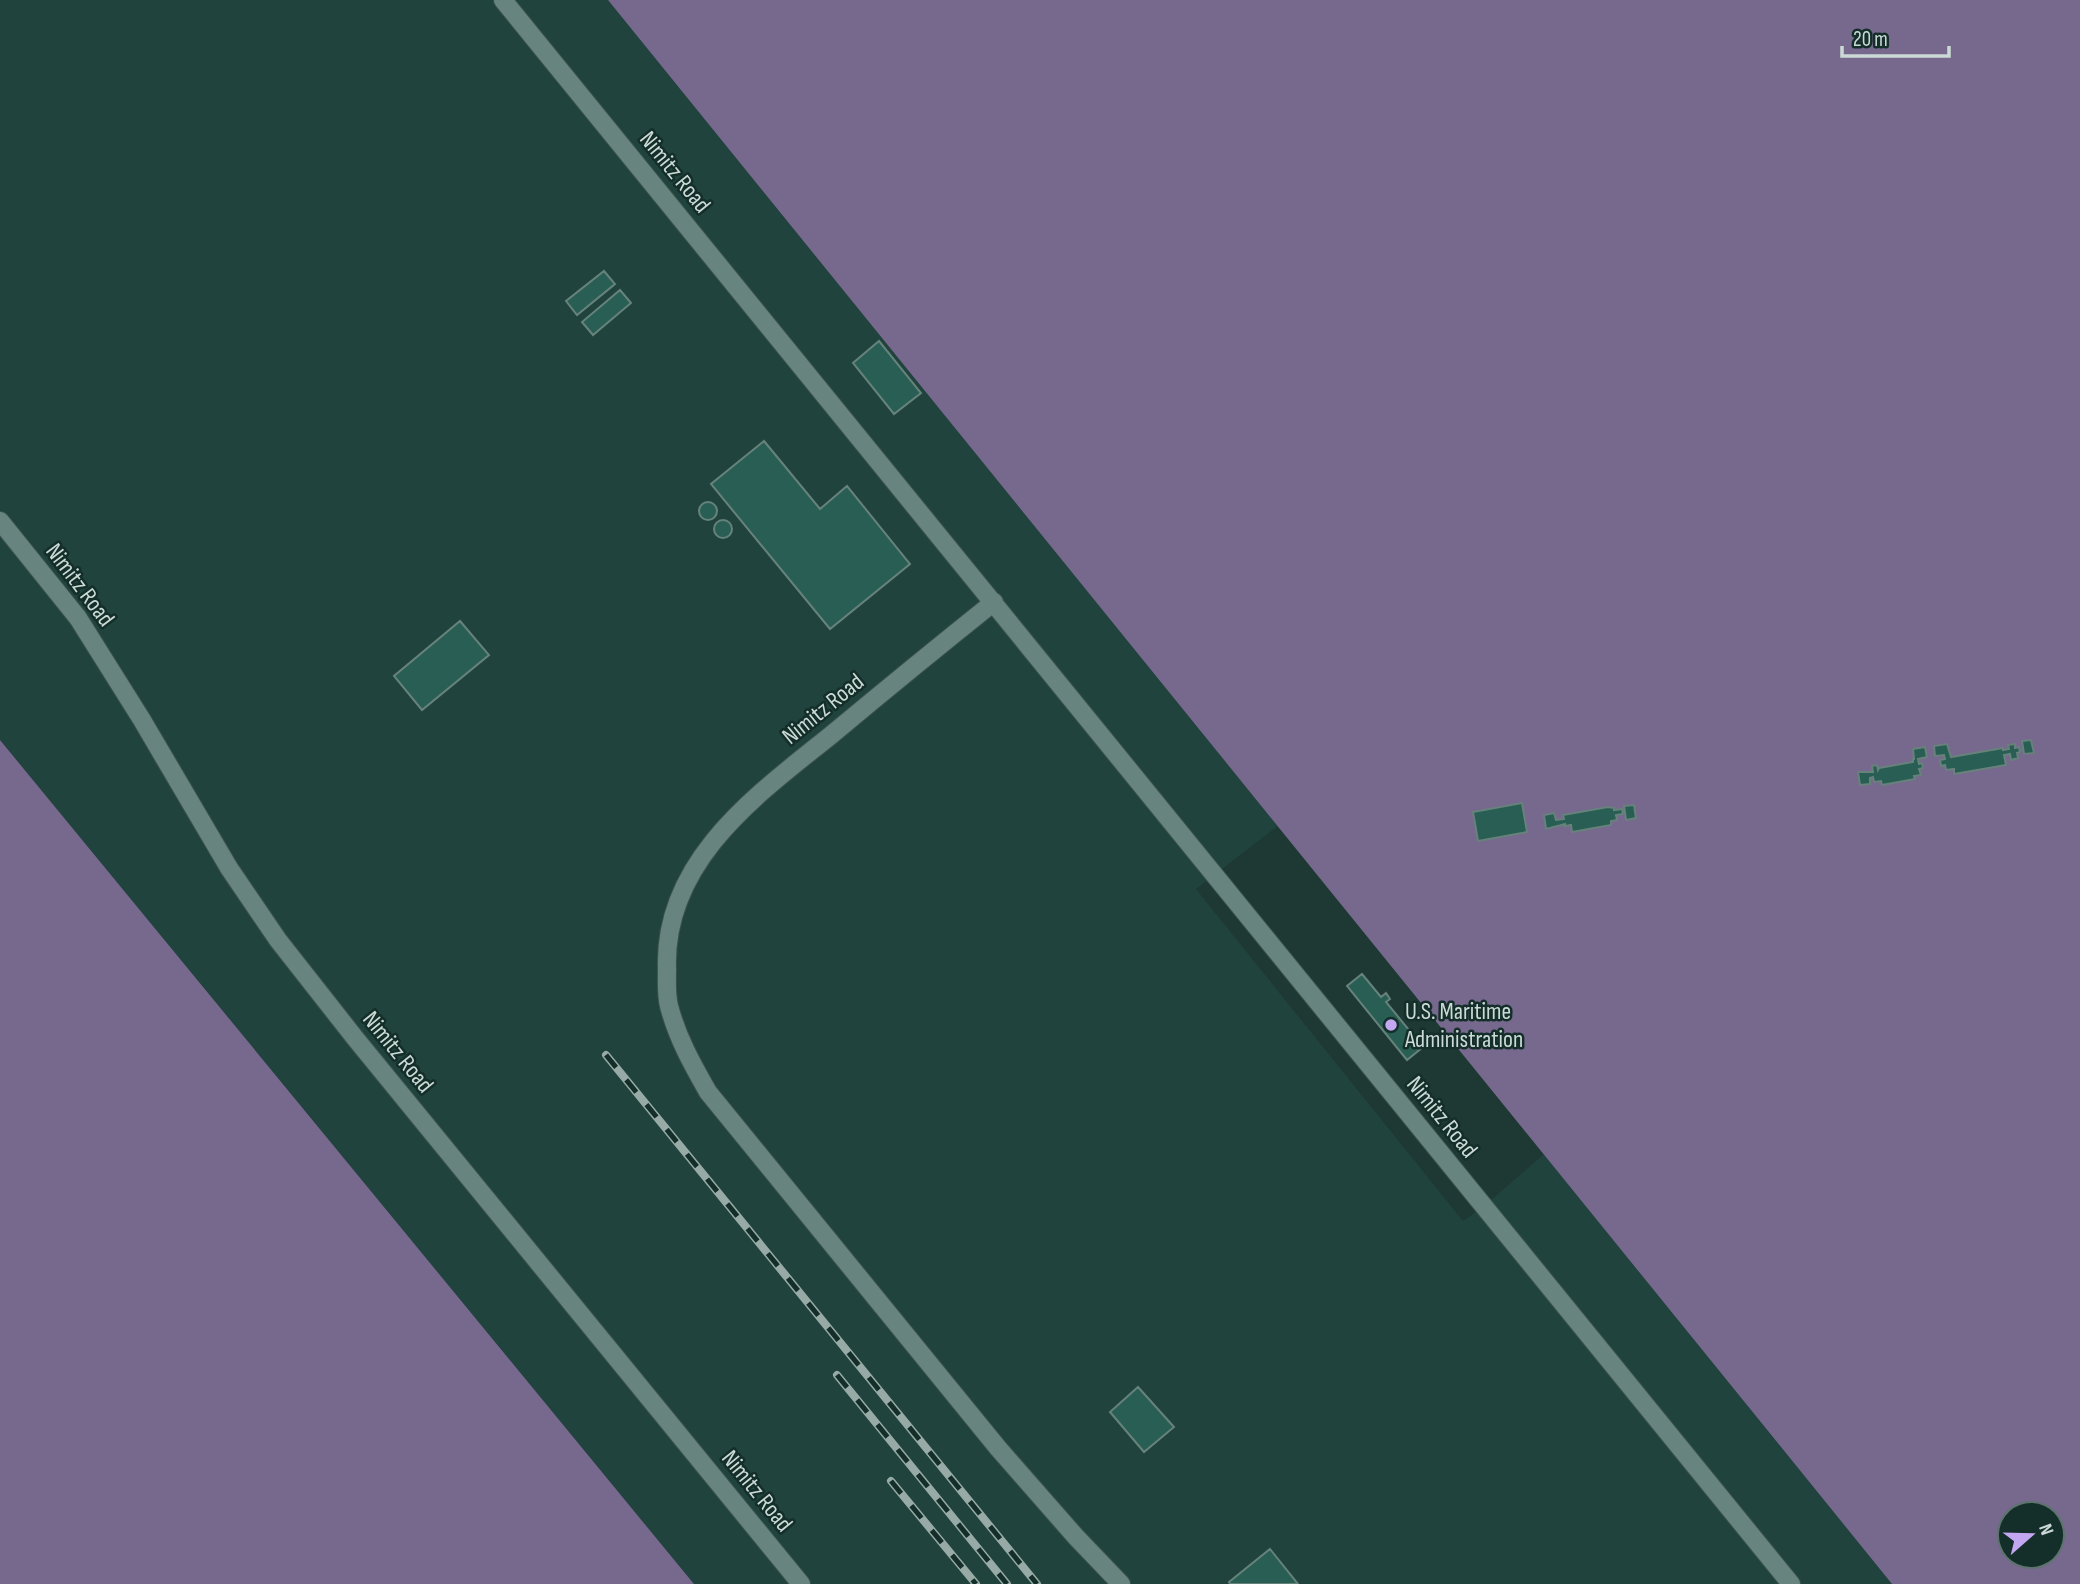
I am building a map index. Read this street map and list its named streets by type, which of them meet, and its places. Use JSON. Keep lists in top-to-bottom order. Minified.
{"streets":{"street":["Nimitz Road"]},"places":["U.S. Maritime Administration"],"scale_bar":"20 m","north":"right"}
